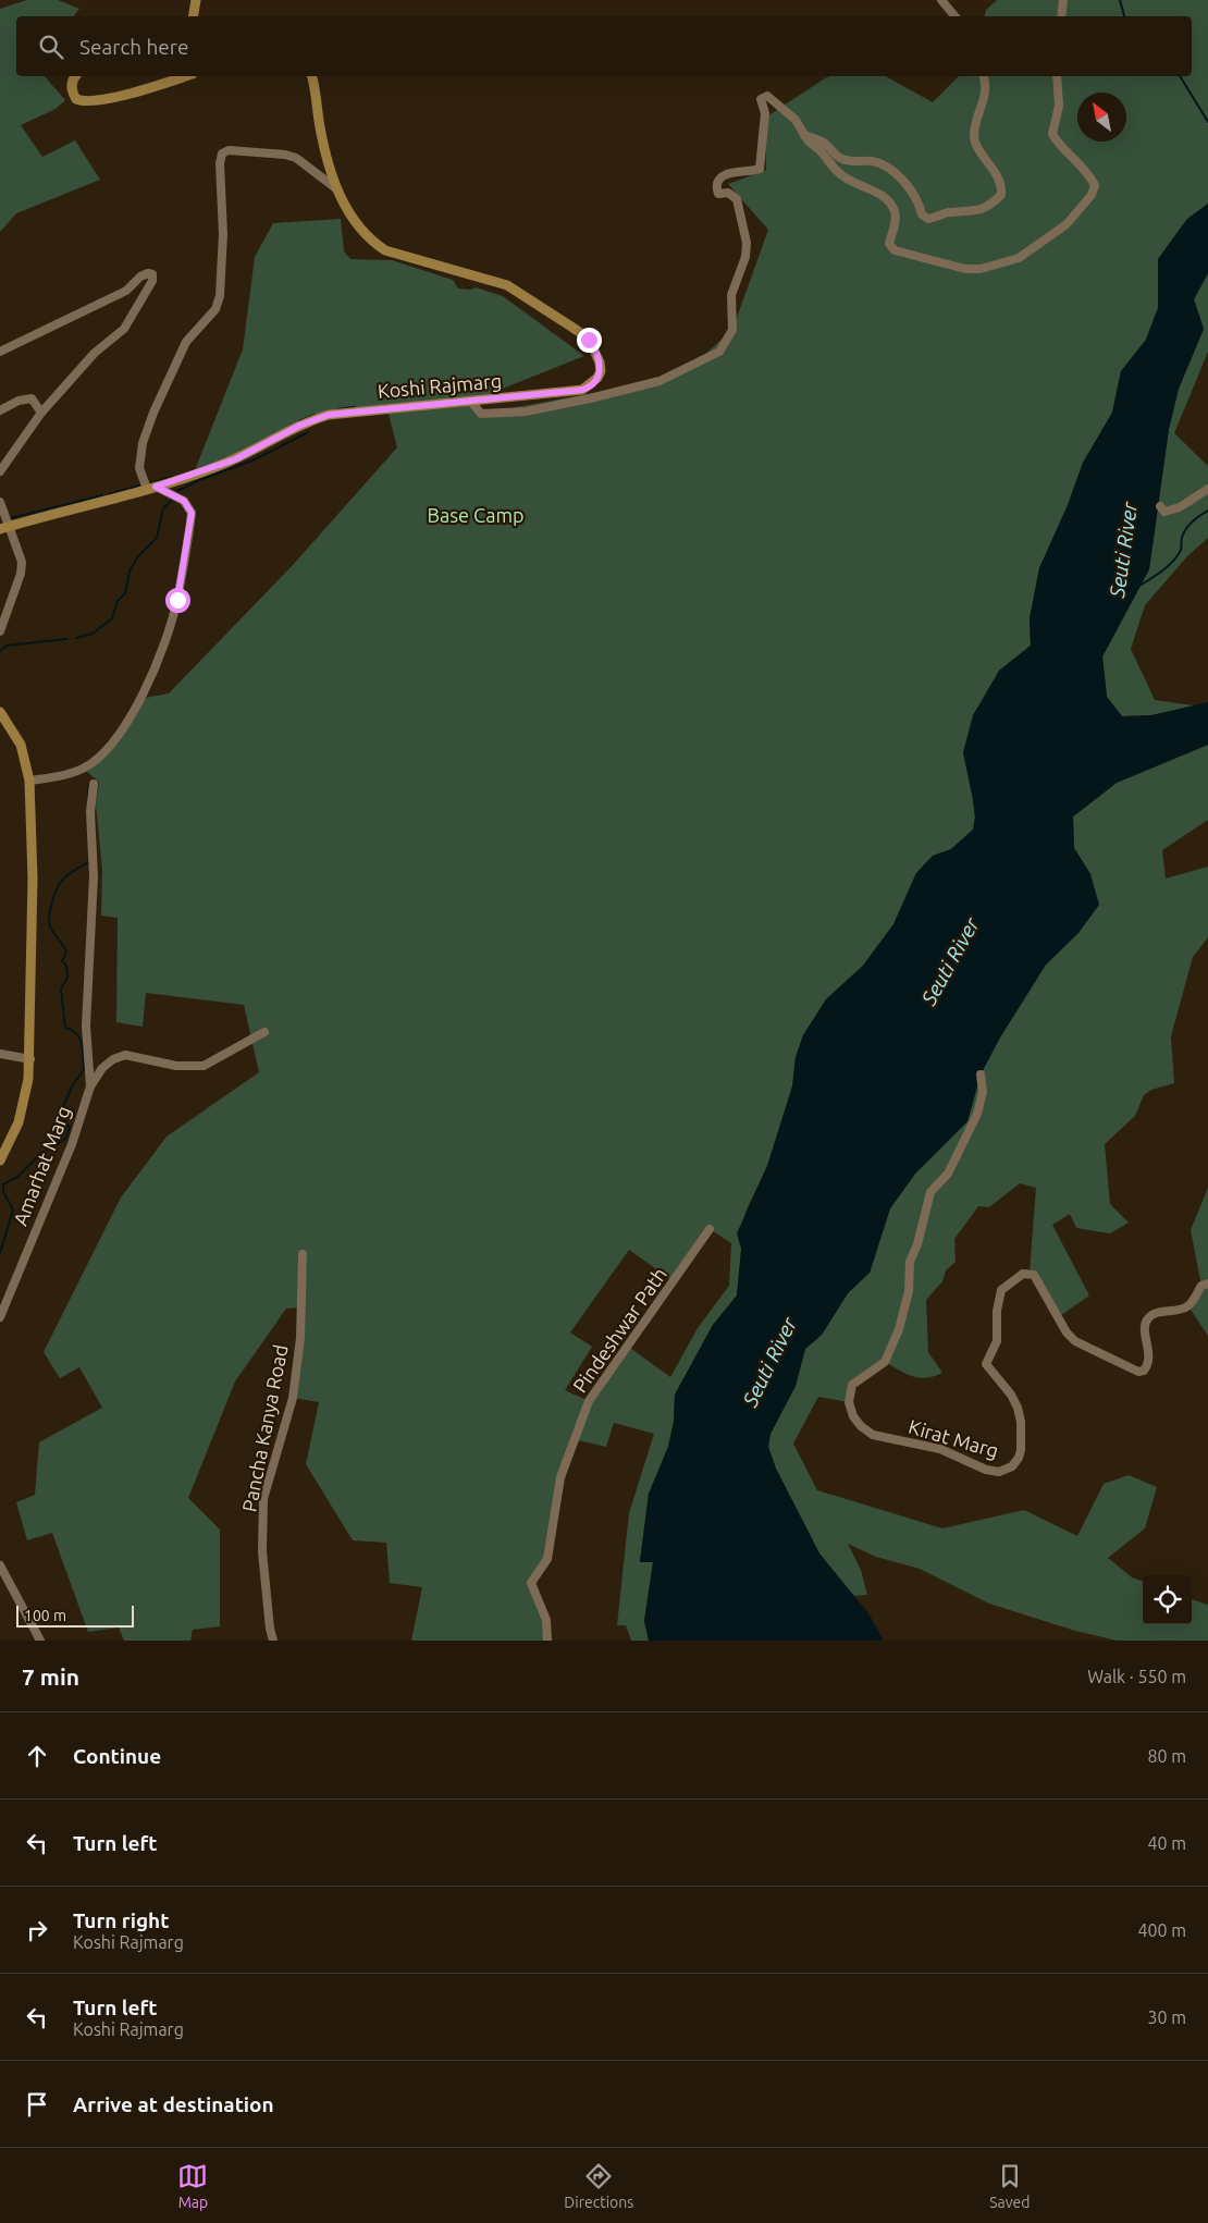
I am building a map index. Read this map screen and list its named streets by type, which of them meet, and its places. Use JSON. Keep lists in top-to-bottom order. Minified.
{"streets":{"main road":["Koshi Rajmarg"],"street":["Amarhat Marg","Pindeshwar Path","Pancha Kanya Road","Kirat Marg"]},"water":["Seuti River"],"parks":["Base Camp"],"scale_bar":"100 m","north":"top left","page":{"search":"Search here","scale":"100 m","heading":["7 min","Walk · 550 m"],"list":[["Continue","80 m"],["Turn left","40 m"],["Turn right","Koshi Rajmarg","400 m"],["Turn left","Koshi Rajmarg","30 m"],"Arrive at destination"],"nav":["Map","Directions","Saved"]}}
